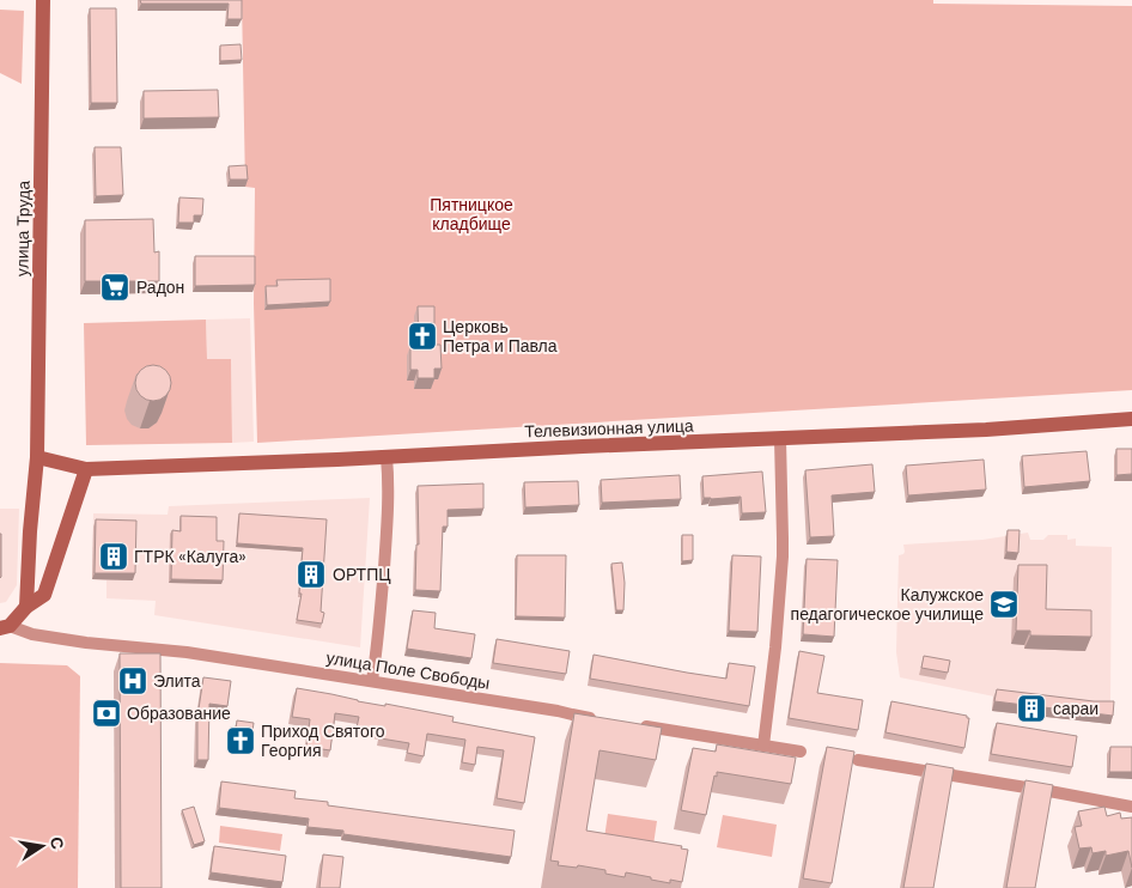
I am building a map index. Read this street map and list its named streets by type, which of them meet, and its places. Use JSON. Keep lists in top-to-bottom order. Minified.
{"streets":{"main road":["улица Труда","Телевизионная улица"],"street":["улица Поле Свободы"]},"crossings":[["улица Труда","Телевизионная улица"],["улица Труда","улица Поле Свободы"]],"parks":["Пятницкое кладбище"],"places":{"supermarket":["Радон"],"church":["Церковь Петра и Павла","Приход Святого Георгия"],"building":["ГТРК «Калуга»","ОРТПЦ","сараи"],"school or university":["Калужское педагогическое училище"],"hospital":["Элита"],"bank":["Образование"]},"north":"right"}
